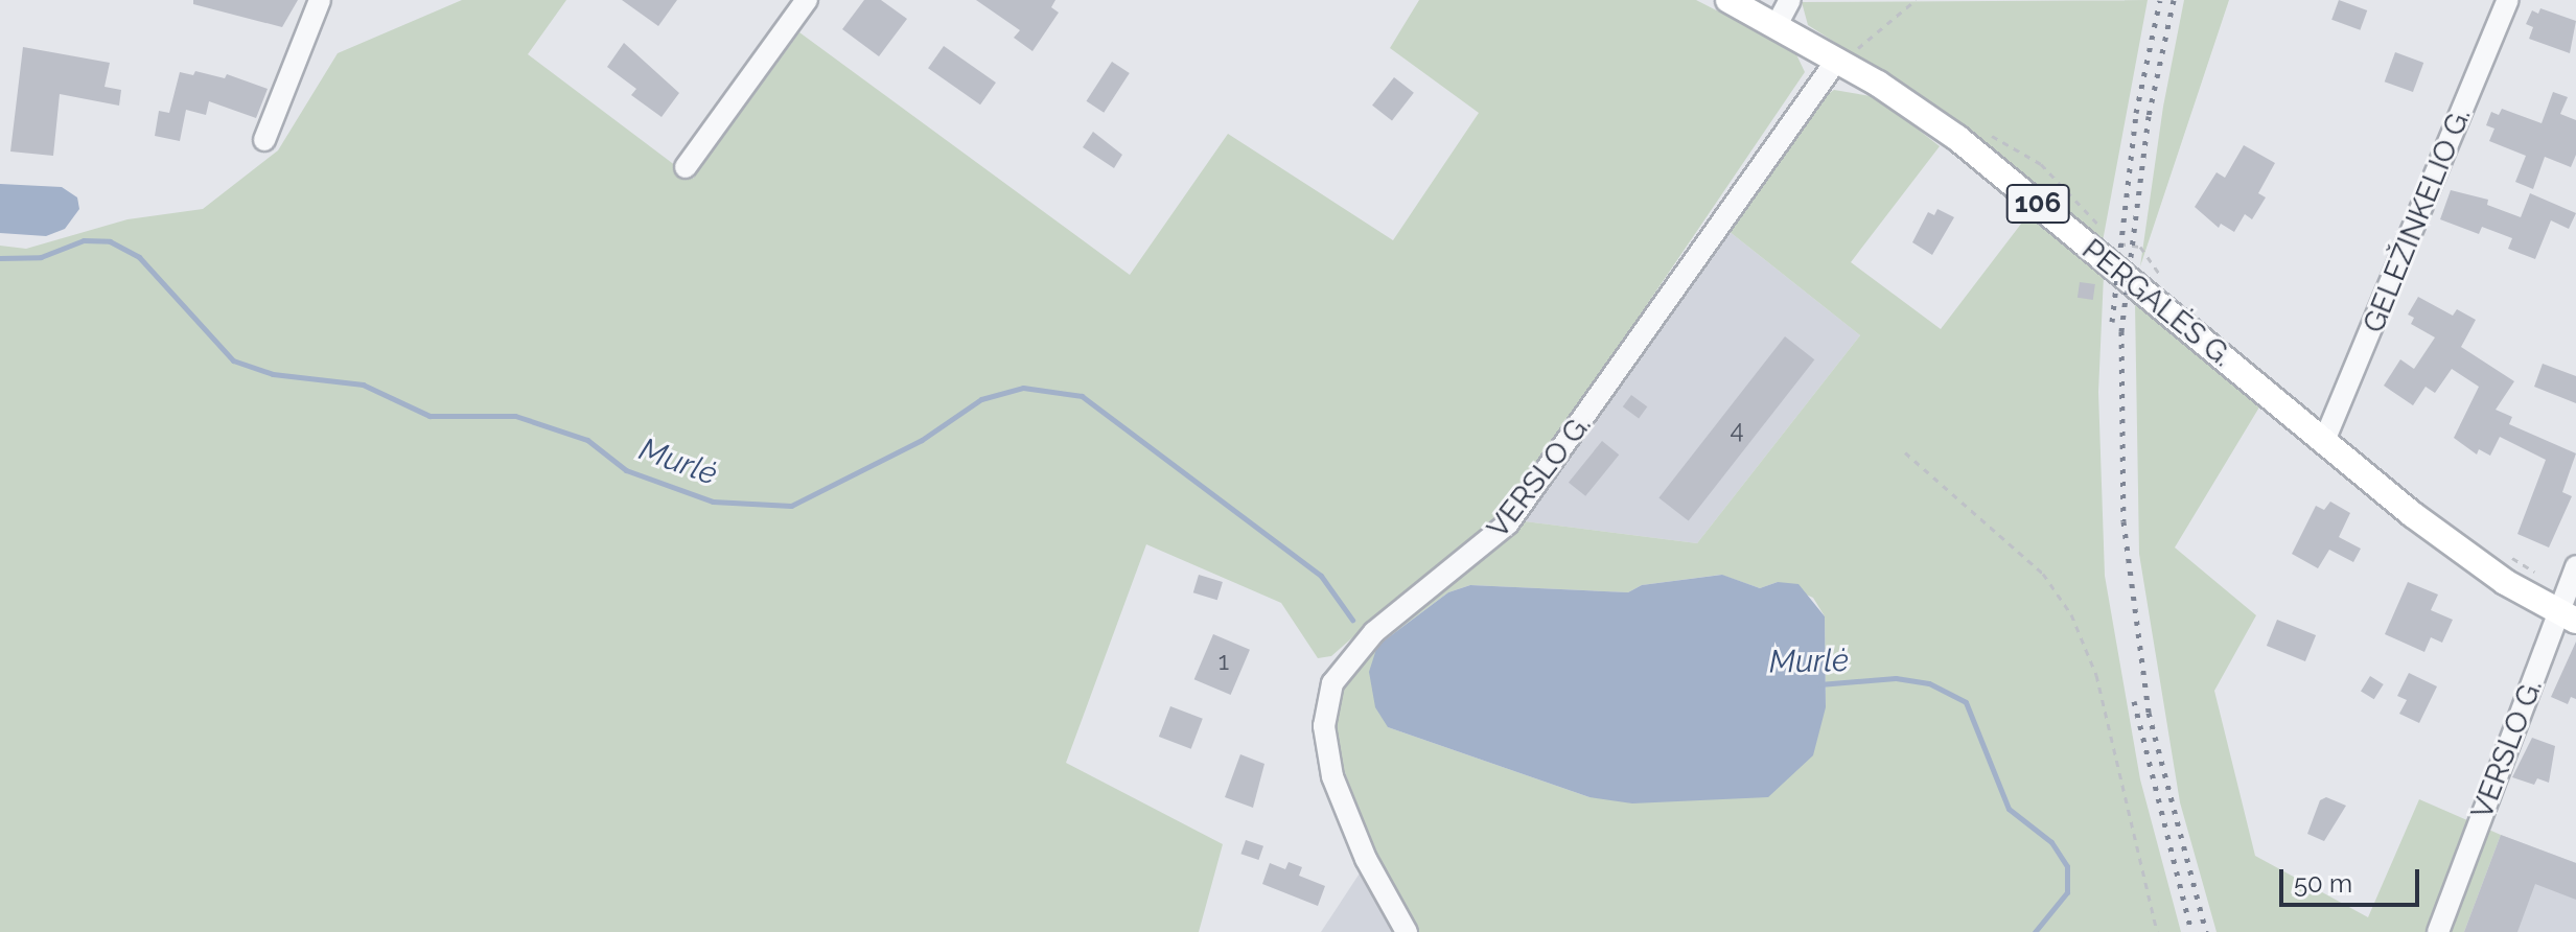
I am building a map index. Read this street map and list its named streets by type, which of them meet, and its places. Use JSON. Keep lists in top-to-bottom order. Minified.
{"streets":{"main road":["106","PERGALĖS G."],"street":["GELEŽINKELIO G.","VERSLO G."]},"crossings":[["GELEŽINKELIO G.","PERGALĖS G."],["PERGALĖS G.","VERSLO G."]],"water":["Murlė"],"house_numbers":["4","1"],"scale_bar":"50 m"}
